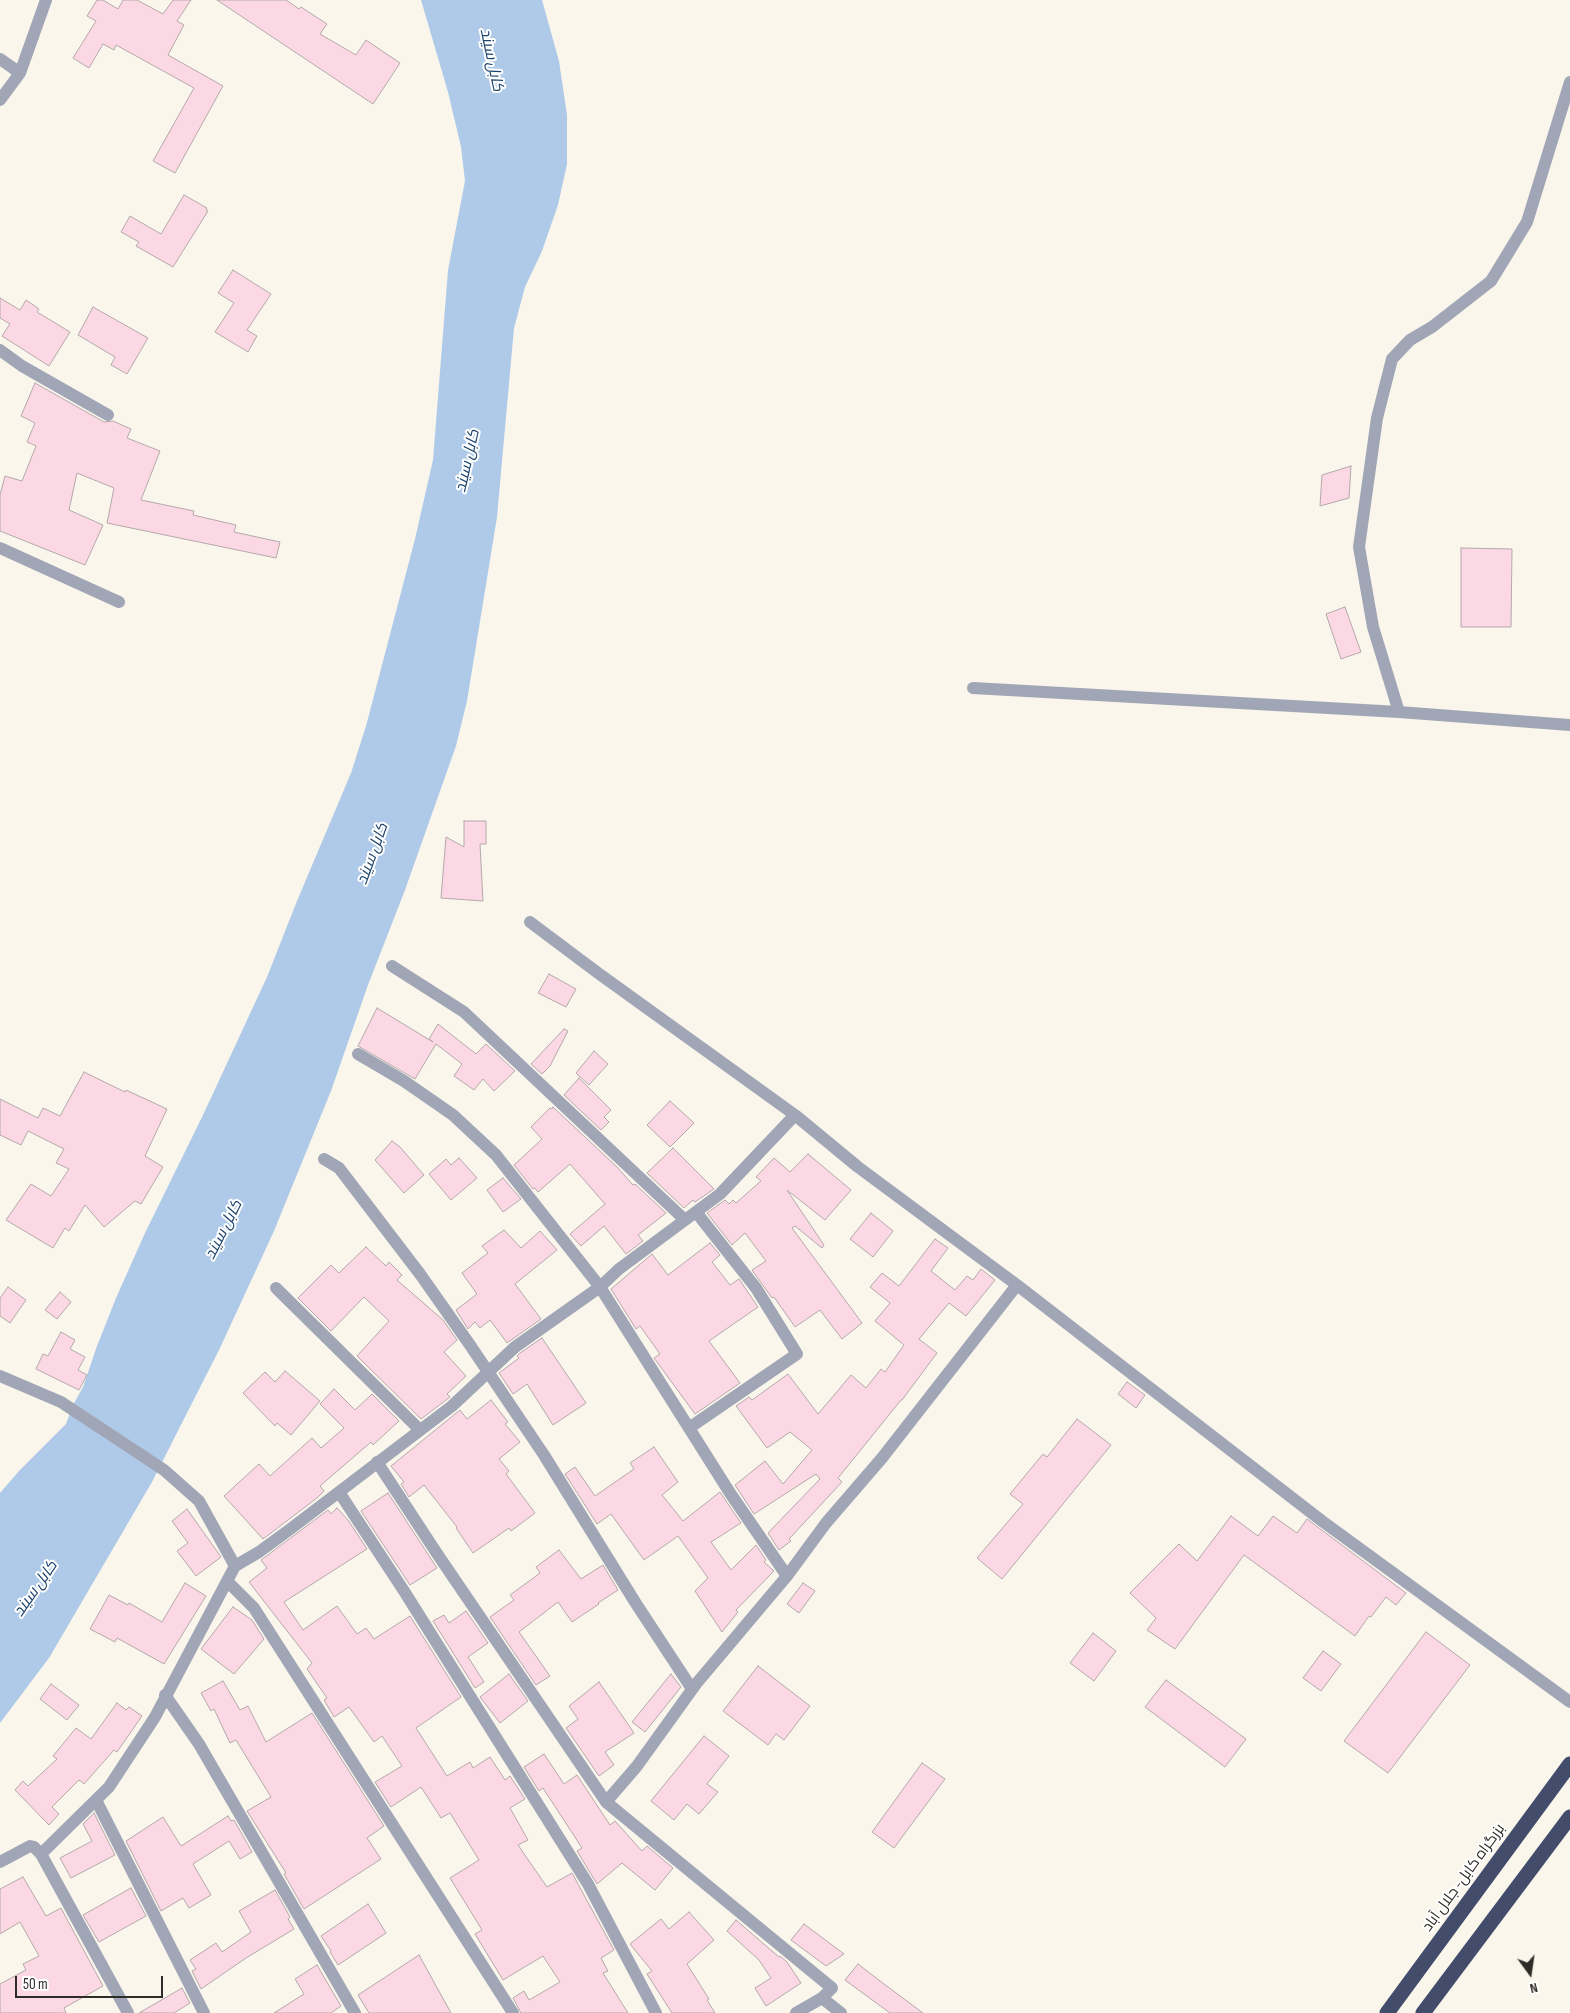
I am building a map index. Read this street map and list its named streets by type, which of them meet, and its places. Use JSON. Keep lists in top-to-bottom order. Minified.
{"streets":{"highway":["بزرگراه کابل- جلال آباد"]},"water":["کابل سيند"],"scale_bar":"50 m","north":"bottom"}
